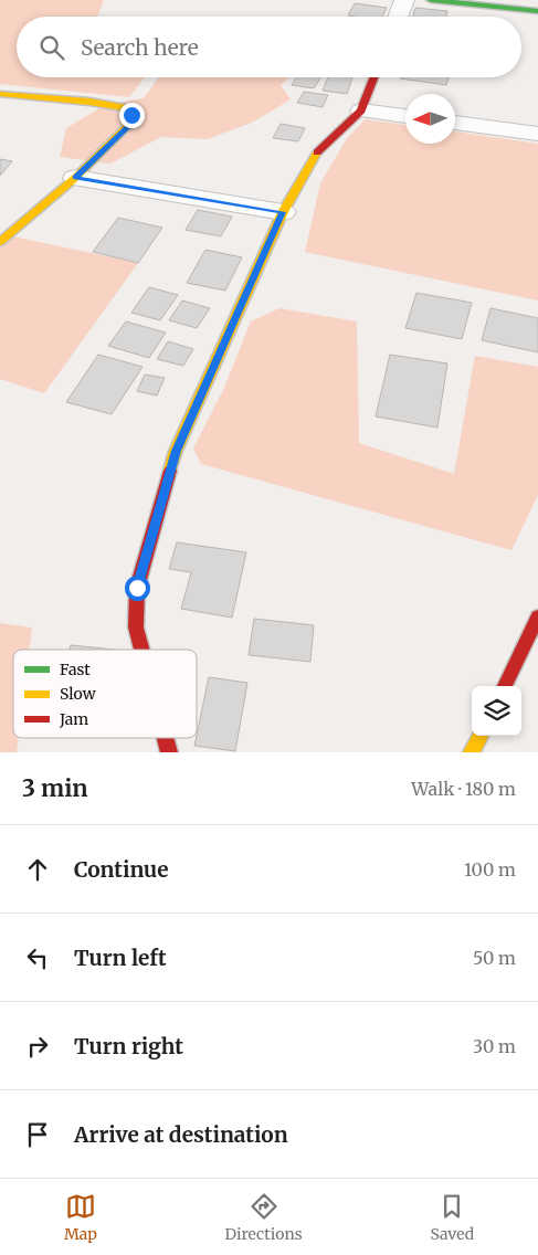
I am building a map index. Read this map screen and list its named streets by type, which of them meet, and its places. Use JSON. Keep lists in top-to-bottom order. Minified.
{"legend":["Fast","Slow","Jam"],"north":"left","page":{"search":"Search here","heading":["3 min","Walk · 180 m"],"list":[["Continue","100 m"],["Turn left","50 m"],["Turn right","30 m"],"Arrive at destination"],"nav":["Map","Directions","Saved"]}}
